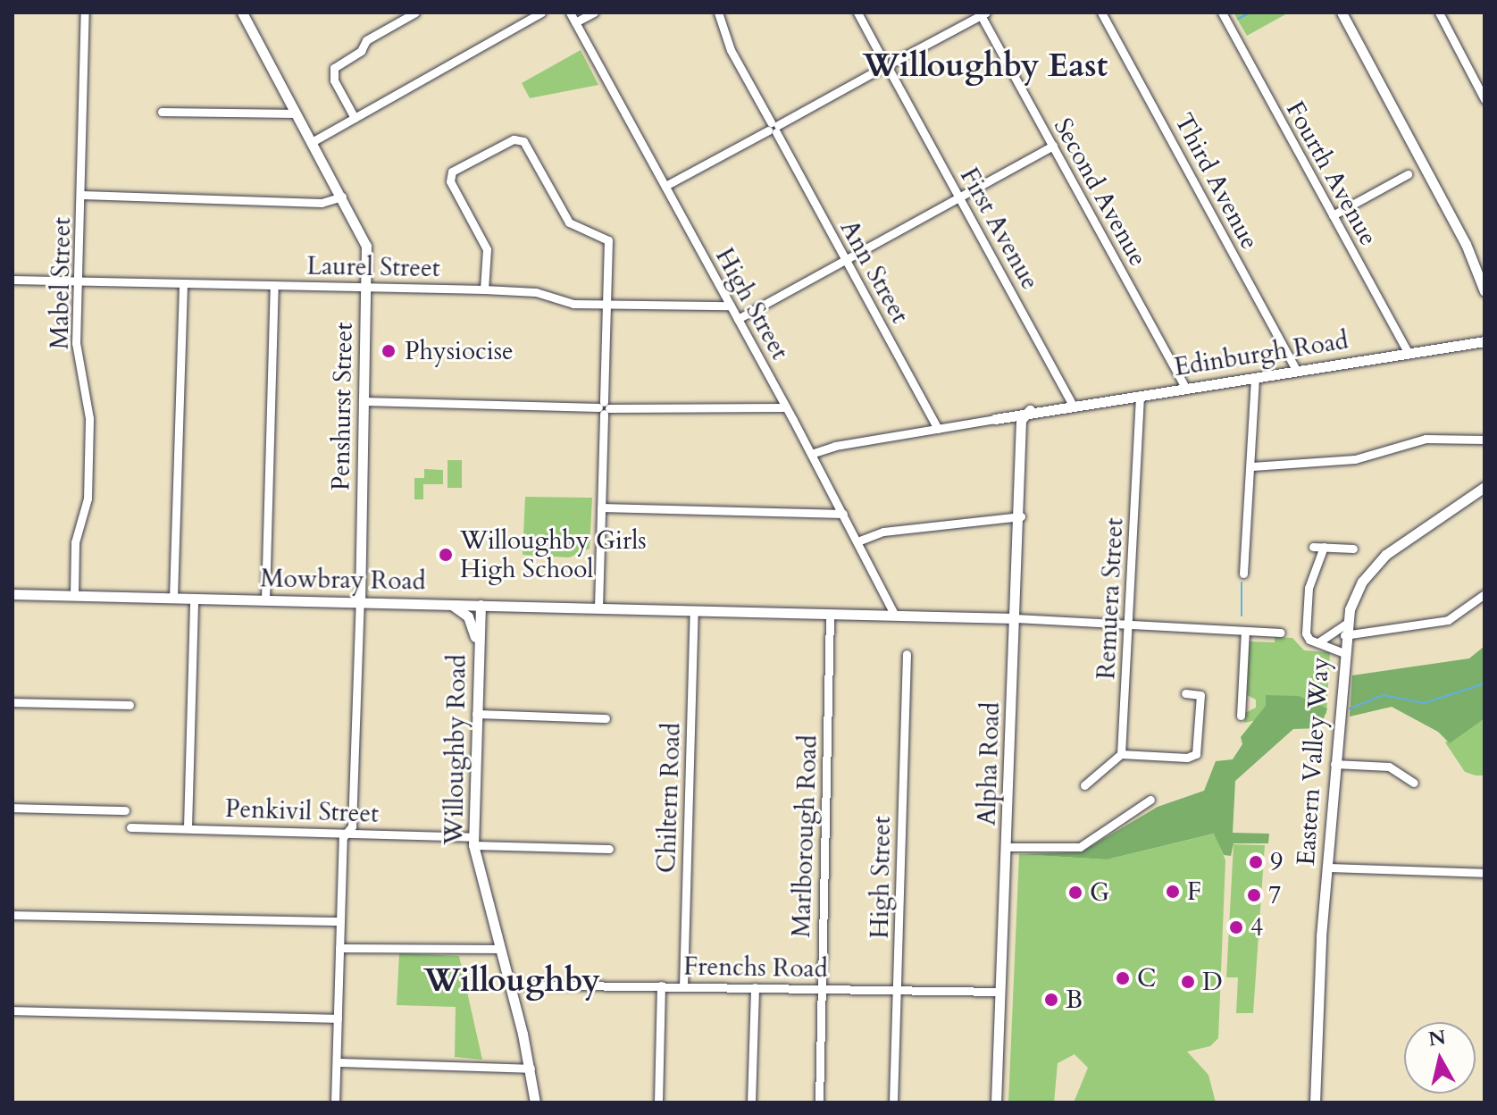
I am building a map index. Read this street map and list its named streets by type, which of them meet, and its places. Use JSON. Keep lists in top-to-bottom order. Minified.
{"streets":{"main road":["Edinburgh Road","Penshurst Street","Mowbray Road","Willoughby Road","Eastern Valley Way","Alpha Road"],"street":["Fourth Avenue","Third Avenue","Second Avenue","First Avenue","Laurel Street","Ann Street","Mabel Street","High Street","Remuera Street","Chiltern Road","Penkivil Street","Marlborough Road","Frenchs Road"]},"crossings":[["Fourth Avenue","Edinburgh Road"],["Third Avenue","Edinburgh Road"],["Second Avenue","Edinburgh Road"],["First Avenue","Edinburgh Road"],["Laurel Street","Mabel Street"],["Laurel Street","High Street"],["Laurel Street","Penshurst Street"],["Mabel Street","Mowbray Road"],["High Street","Mowbray Road"],["High Street","Frenchs Road"],["Edinburgh Road","Remuera Street"],["Penshurst Street","Mowbray Road"],["Penshurst Street","Penkivil Street"],["Mowbray Road","Willoughby Road"],["Mowbray Road","Alpha Road"],["Mowbray Road","Chiltern Road"],["Mowbray Road","Marlborough Road"],["Willoughby Road","Penkivil Street"],["Willoughby Road","Frenchs Road"],["Alpha Road","Frenchs Road"],["Chiltern Road","Frenchs Road"],["Marlborough Road","Frenchs Road"]],"districts":["Willoughby East","Willoughby"],"places":["Physiocise","Willoughby Girls High School","9","F","G","7","4","C","D","B"],"north":"top"}
